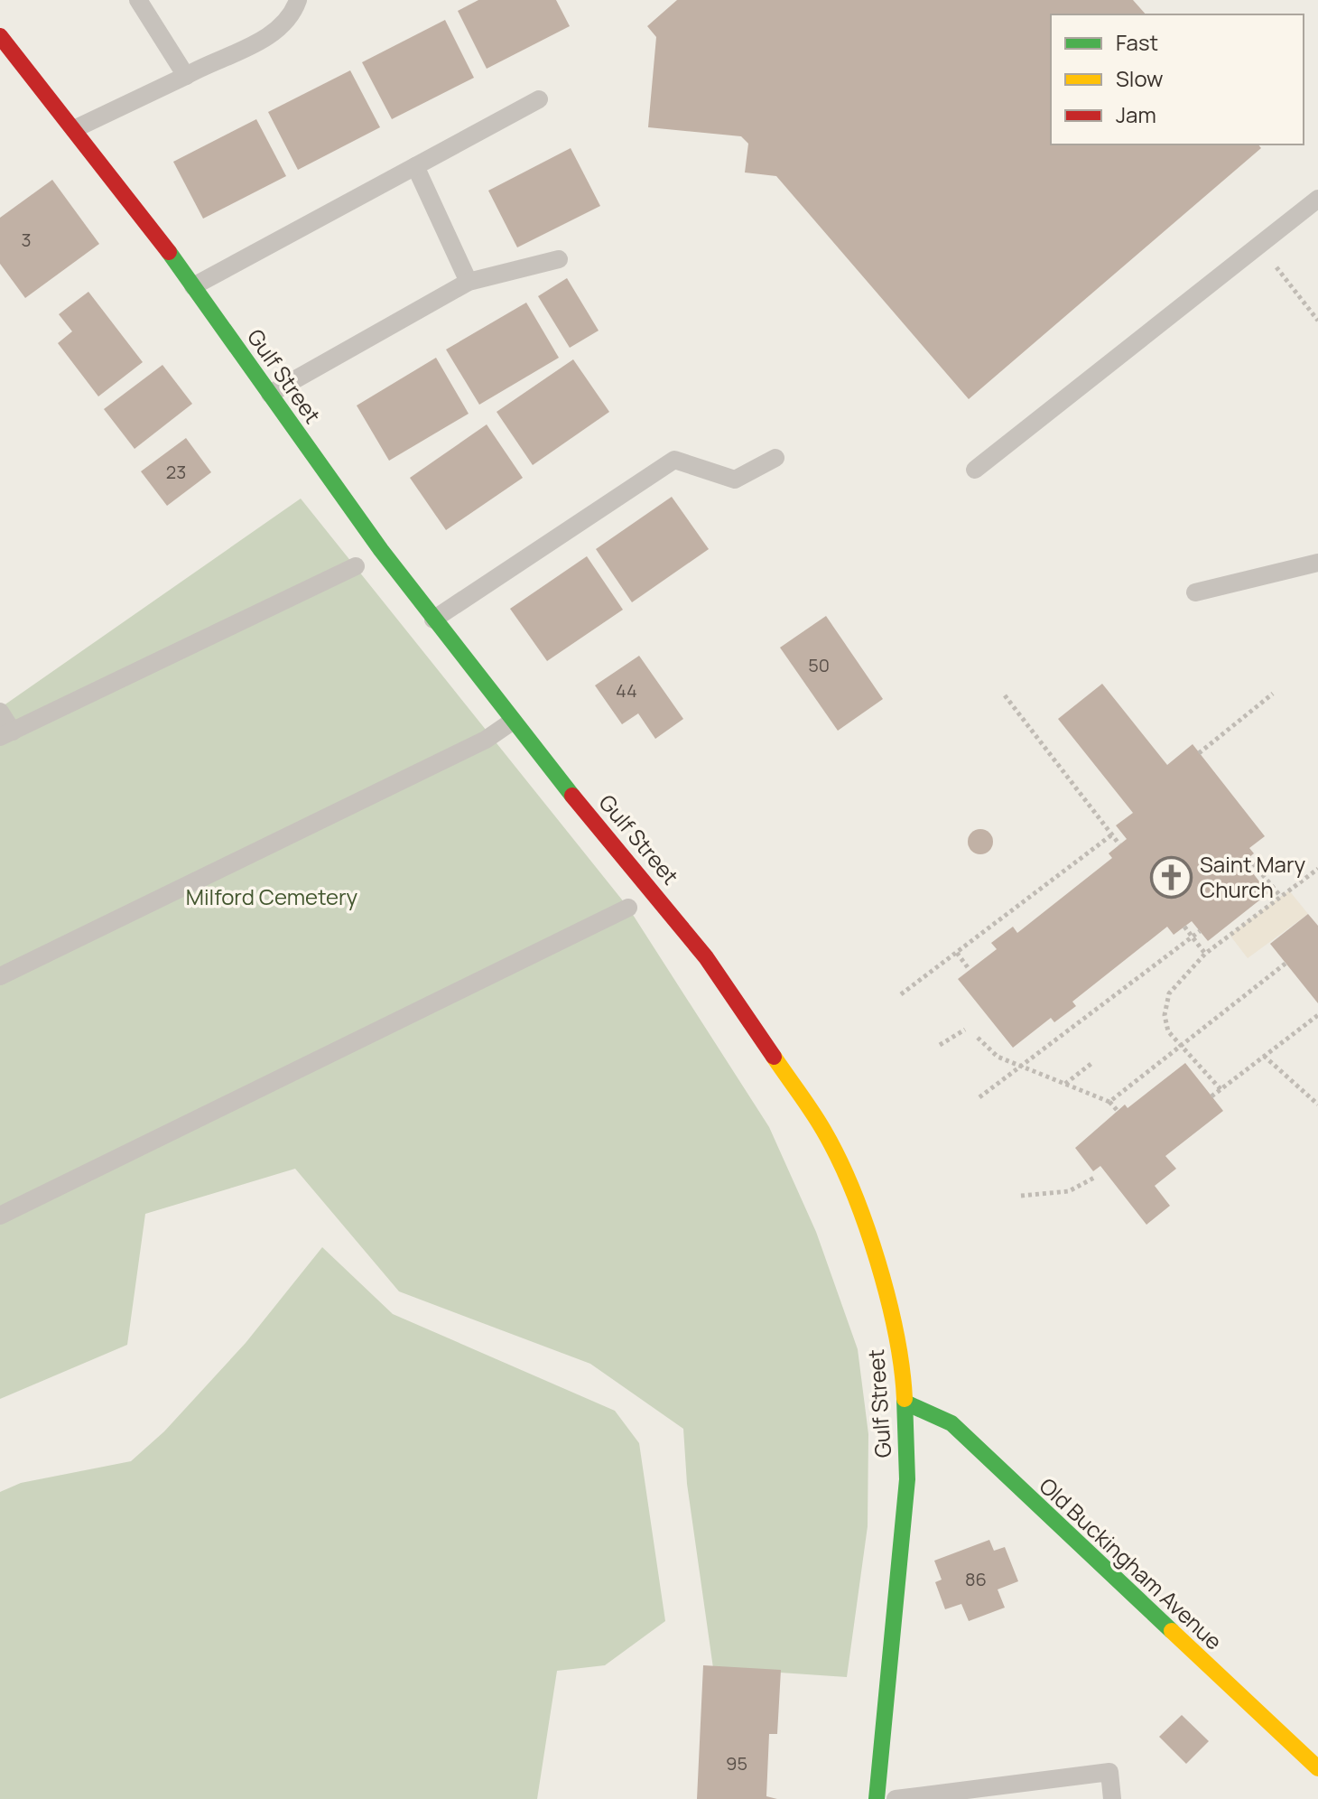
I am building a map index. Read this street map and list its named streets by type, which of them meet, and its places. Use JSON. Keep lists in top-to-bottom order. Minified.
{"streets":{"street":["Gulf Street","Old Buckingham Avenue"]},"crossings":[["Gulf Street","Old Buckingham Avenue"]],"parks":["Milford Cemetery"],"places":{"church":["Saint Mary Church"]},"house_numbers":["3","23","50","44","86","95"],"legend":["Fast","Slow","Jam"]}
